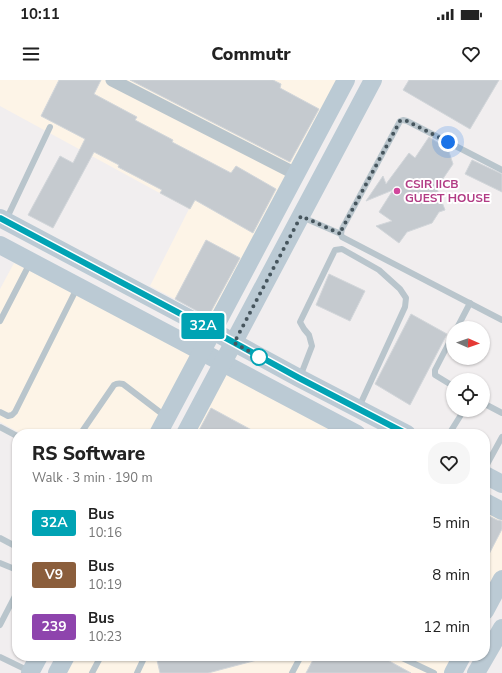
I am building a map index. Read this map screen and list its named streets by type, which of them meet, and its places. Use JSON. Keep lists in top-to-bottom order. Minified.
{"places":["CSIR IICB GUEST HOUSE"],"lines":["bus line 32A"],"north":"right","page":{"status":"10:11","header":"Commutr","on_map":"32A","heading":["RS Software","Walk · 3 min · 190 m"],"list":[{"mark":"32A","name":"Bus","note":"10:16","value":"5 min"},{"mark":"V9","name":"Bus","note":"10:19","value":"8 min"},{"mark":"239","name":"Bus","note":"10:23","value":"12 min"}]}}
